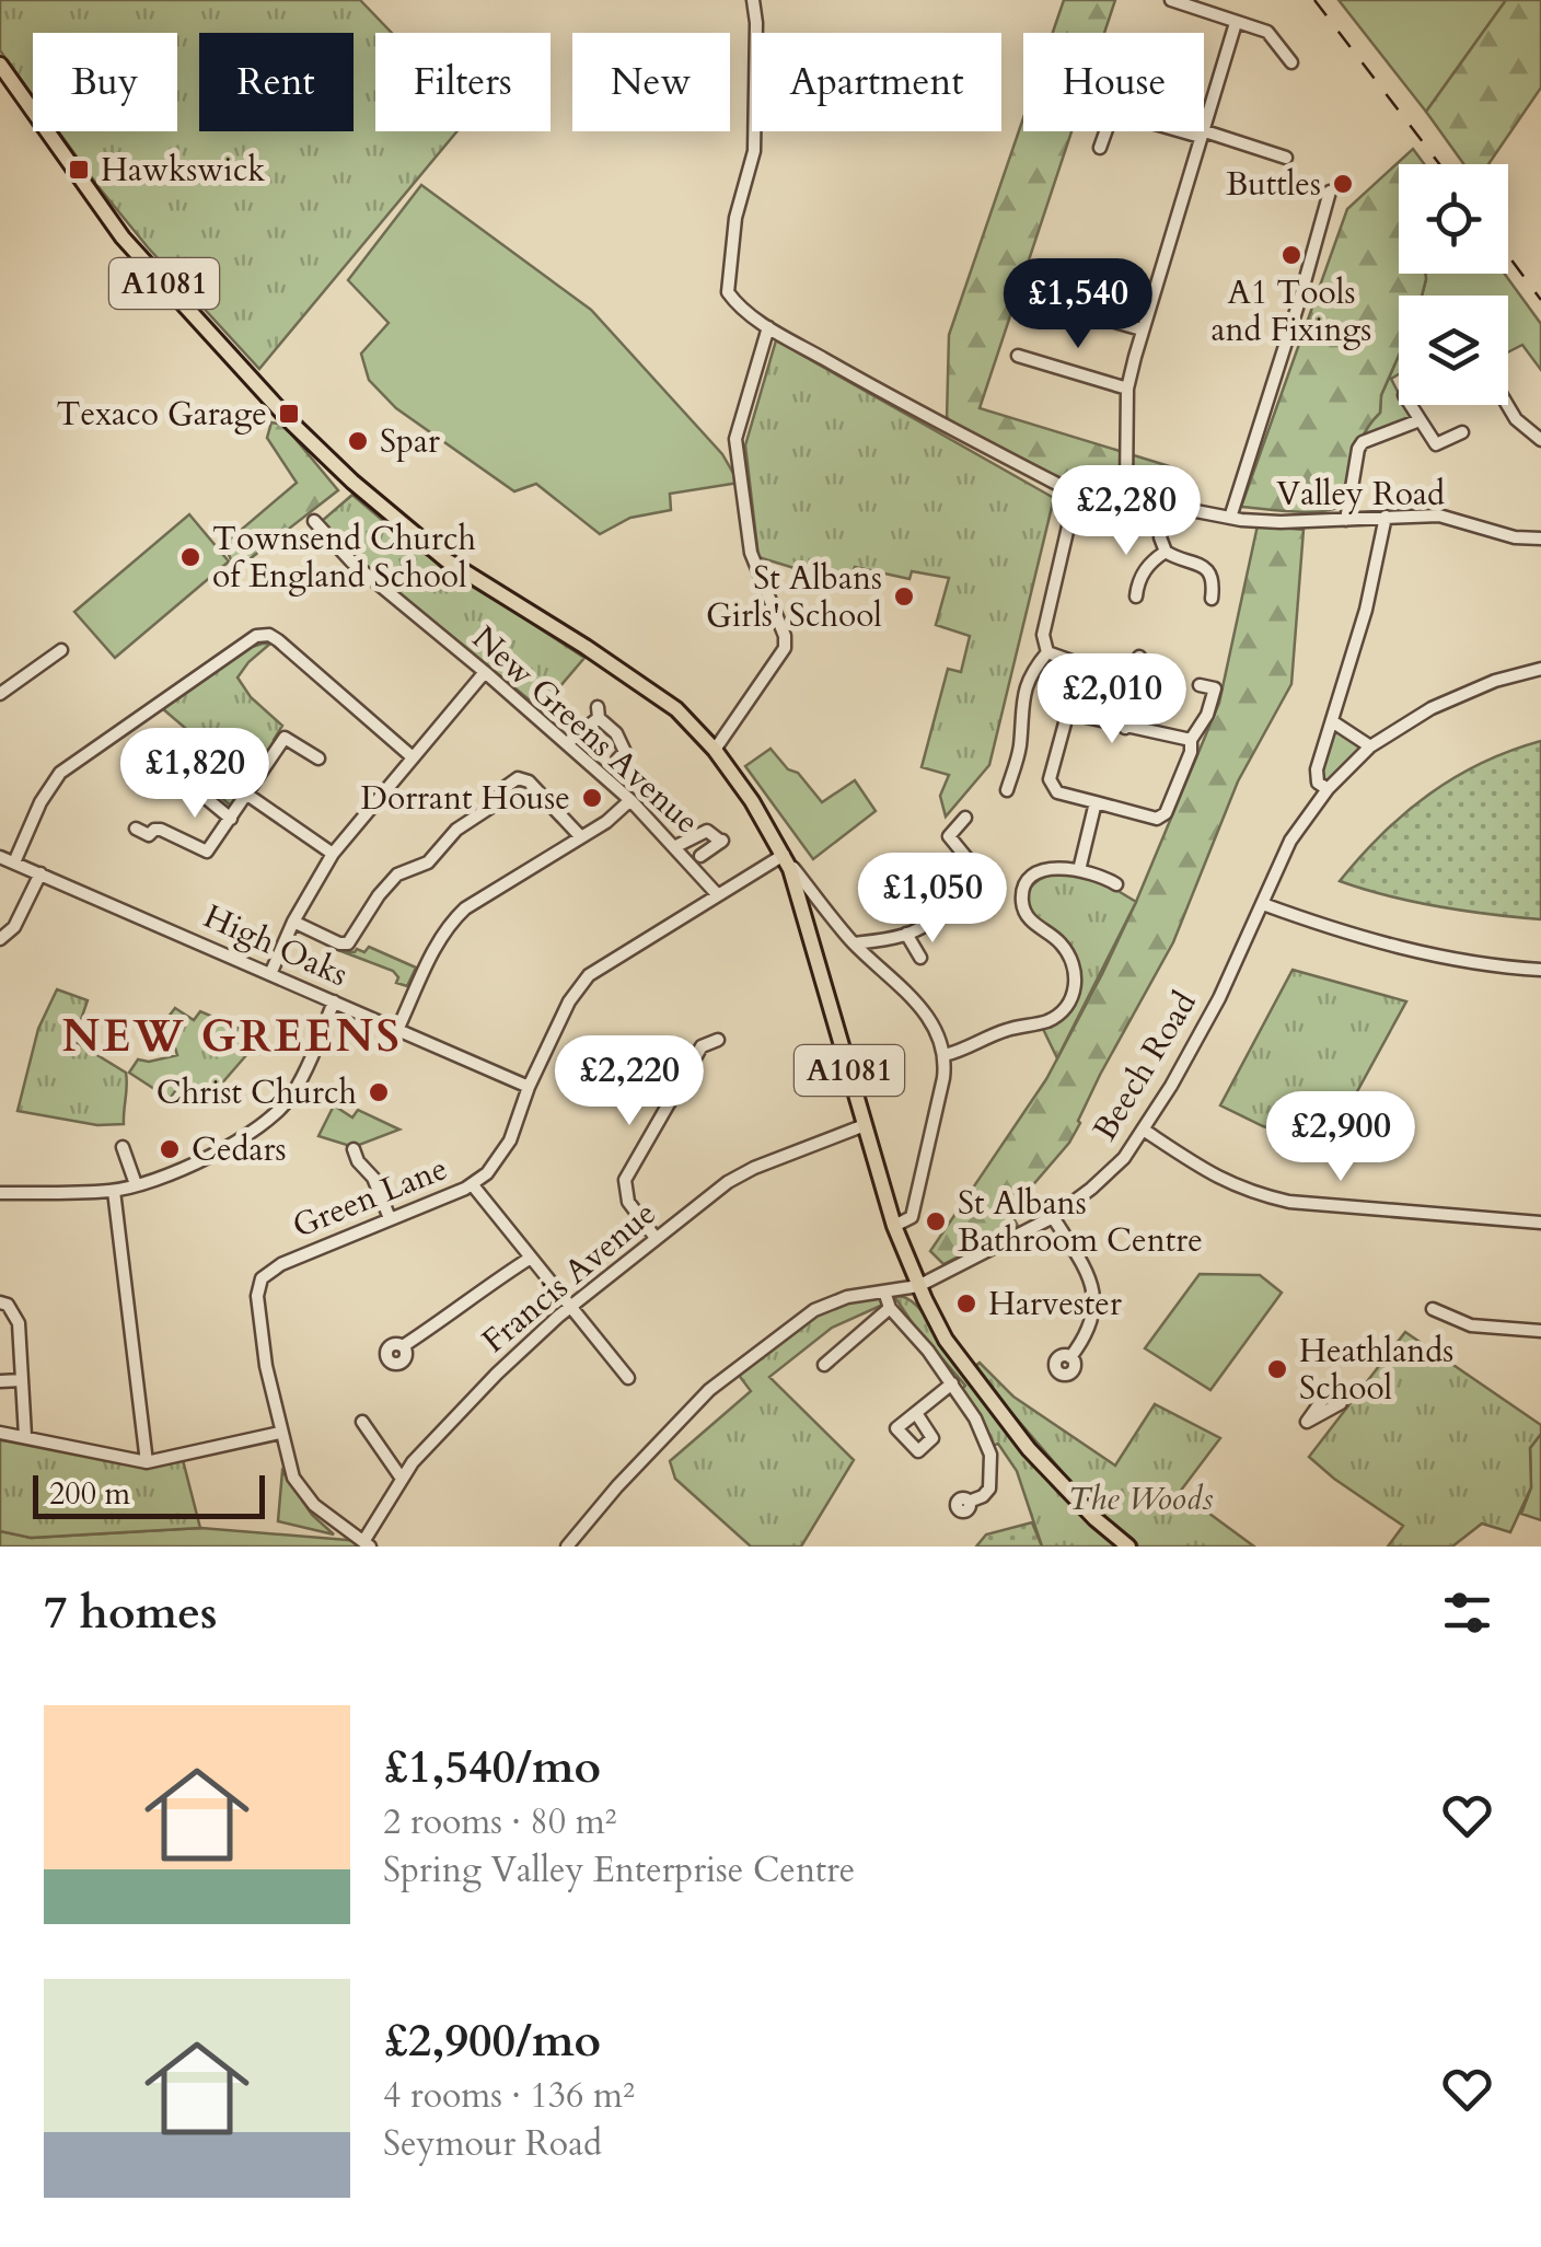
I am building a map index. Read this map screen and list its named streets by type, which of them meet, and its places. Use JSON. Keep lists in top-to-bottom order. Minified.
{"streets":{"main road":["A1081"],"street":["Valley Road","New Greens Avenue","High Oaks","Beech Road","Green Lane","Francis Avenue"]},"crossings":[["A1081","Beech Road"],["A1081","Green Lane"],["A1081","Francis Avenue"],["New Greens Avenue","Green Lane"],["High Oaks","Green Lane"],["Green Lane","Francis Avenue"]],"districts":["NEW GREENS"],"parks":["The Woods"],"places":{"transit":["Hawkswick","Texaco Garage"],"other":["Buttles","A1 Tools and Fixings","Spar","Townsend Church of England School","St Albans Girls' School","Dorrant House","Christ Church","Cedars","St Albans Bathroom Centre","Harvester","Heathlands School"]},"scale_bar":"200 m","page":{"chip":["Buy","Rent","Filters","New","Apartment","House"],"price":["£1,540","£2,280","£2,010","£1,820","£1,050","£2,220","£2,900"],"scale":"200 m","heading":"7 homes","list":[{"name":"£1,540/mo","note":"2 rooms · 80 m² · Spring Valley Enterprise Centre"},{"name":"£2,900/mo","note":"4 rooms · 136 m² · Seymour Road"}]}}
